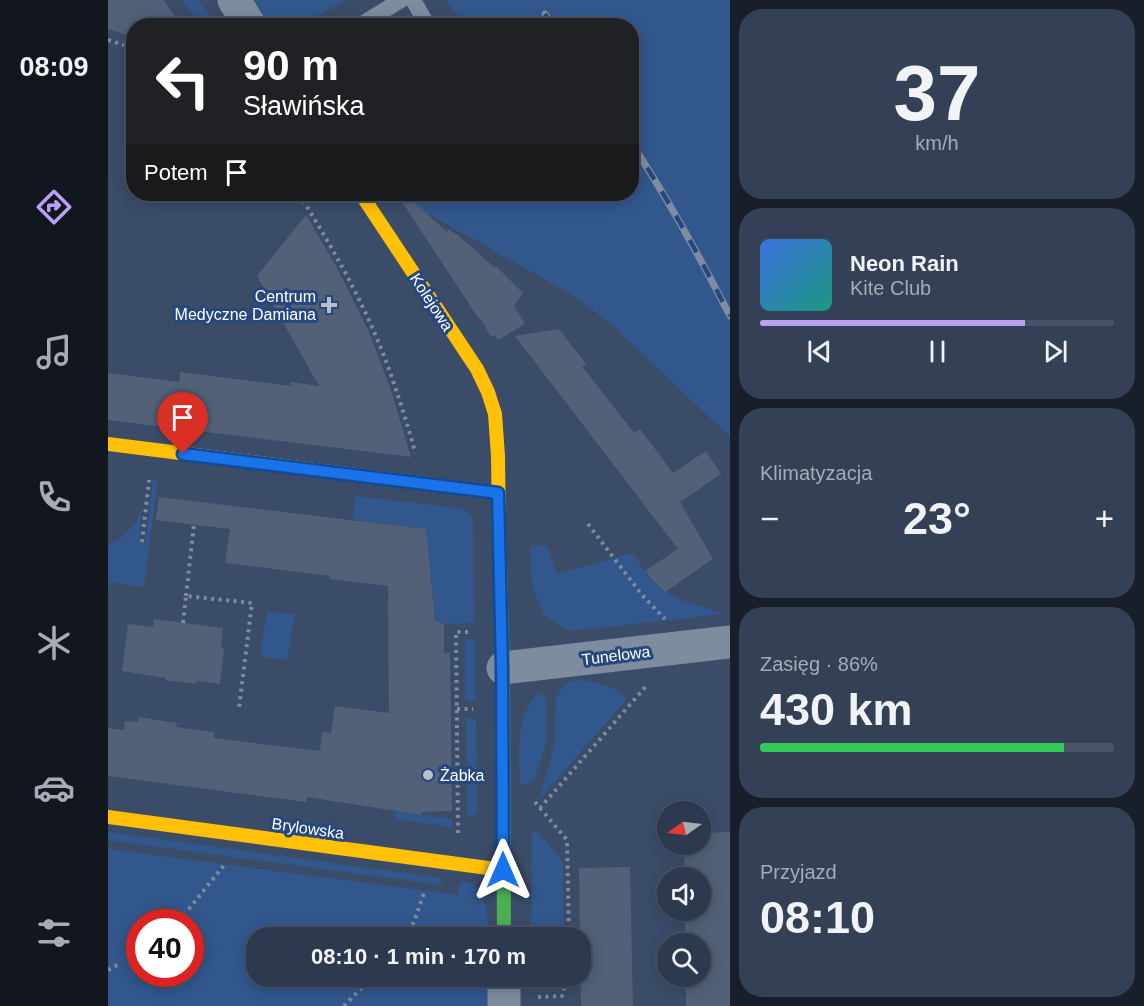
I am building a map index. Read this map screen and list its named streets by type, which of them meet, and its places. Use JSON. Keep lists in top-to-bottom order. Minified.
{"streets":{"street":["Kolejowa","Tunelowa","Brylowska"]},"crossings":[["Kolejowa","Tunelowa"],["Kolejowa","Brylowska"]],"places":{"health":["Centrum Medyczne Damiana"],"other":["Żabka"]},"north":"left","page":{"tabs":"08:09","tile":[["37","km/h"],"Klimatyzacja",["Zasięg · 86%","430 km"],["Przyjazd","08:10"]],"turn":["90 m","Sławińska"],"then":"Potem","song":["Neon Rain","Kite Club"],"heat":["−","23°","+"],"limit":"40","trip":"08:10 · 1 min · 170 m"}}
